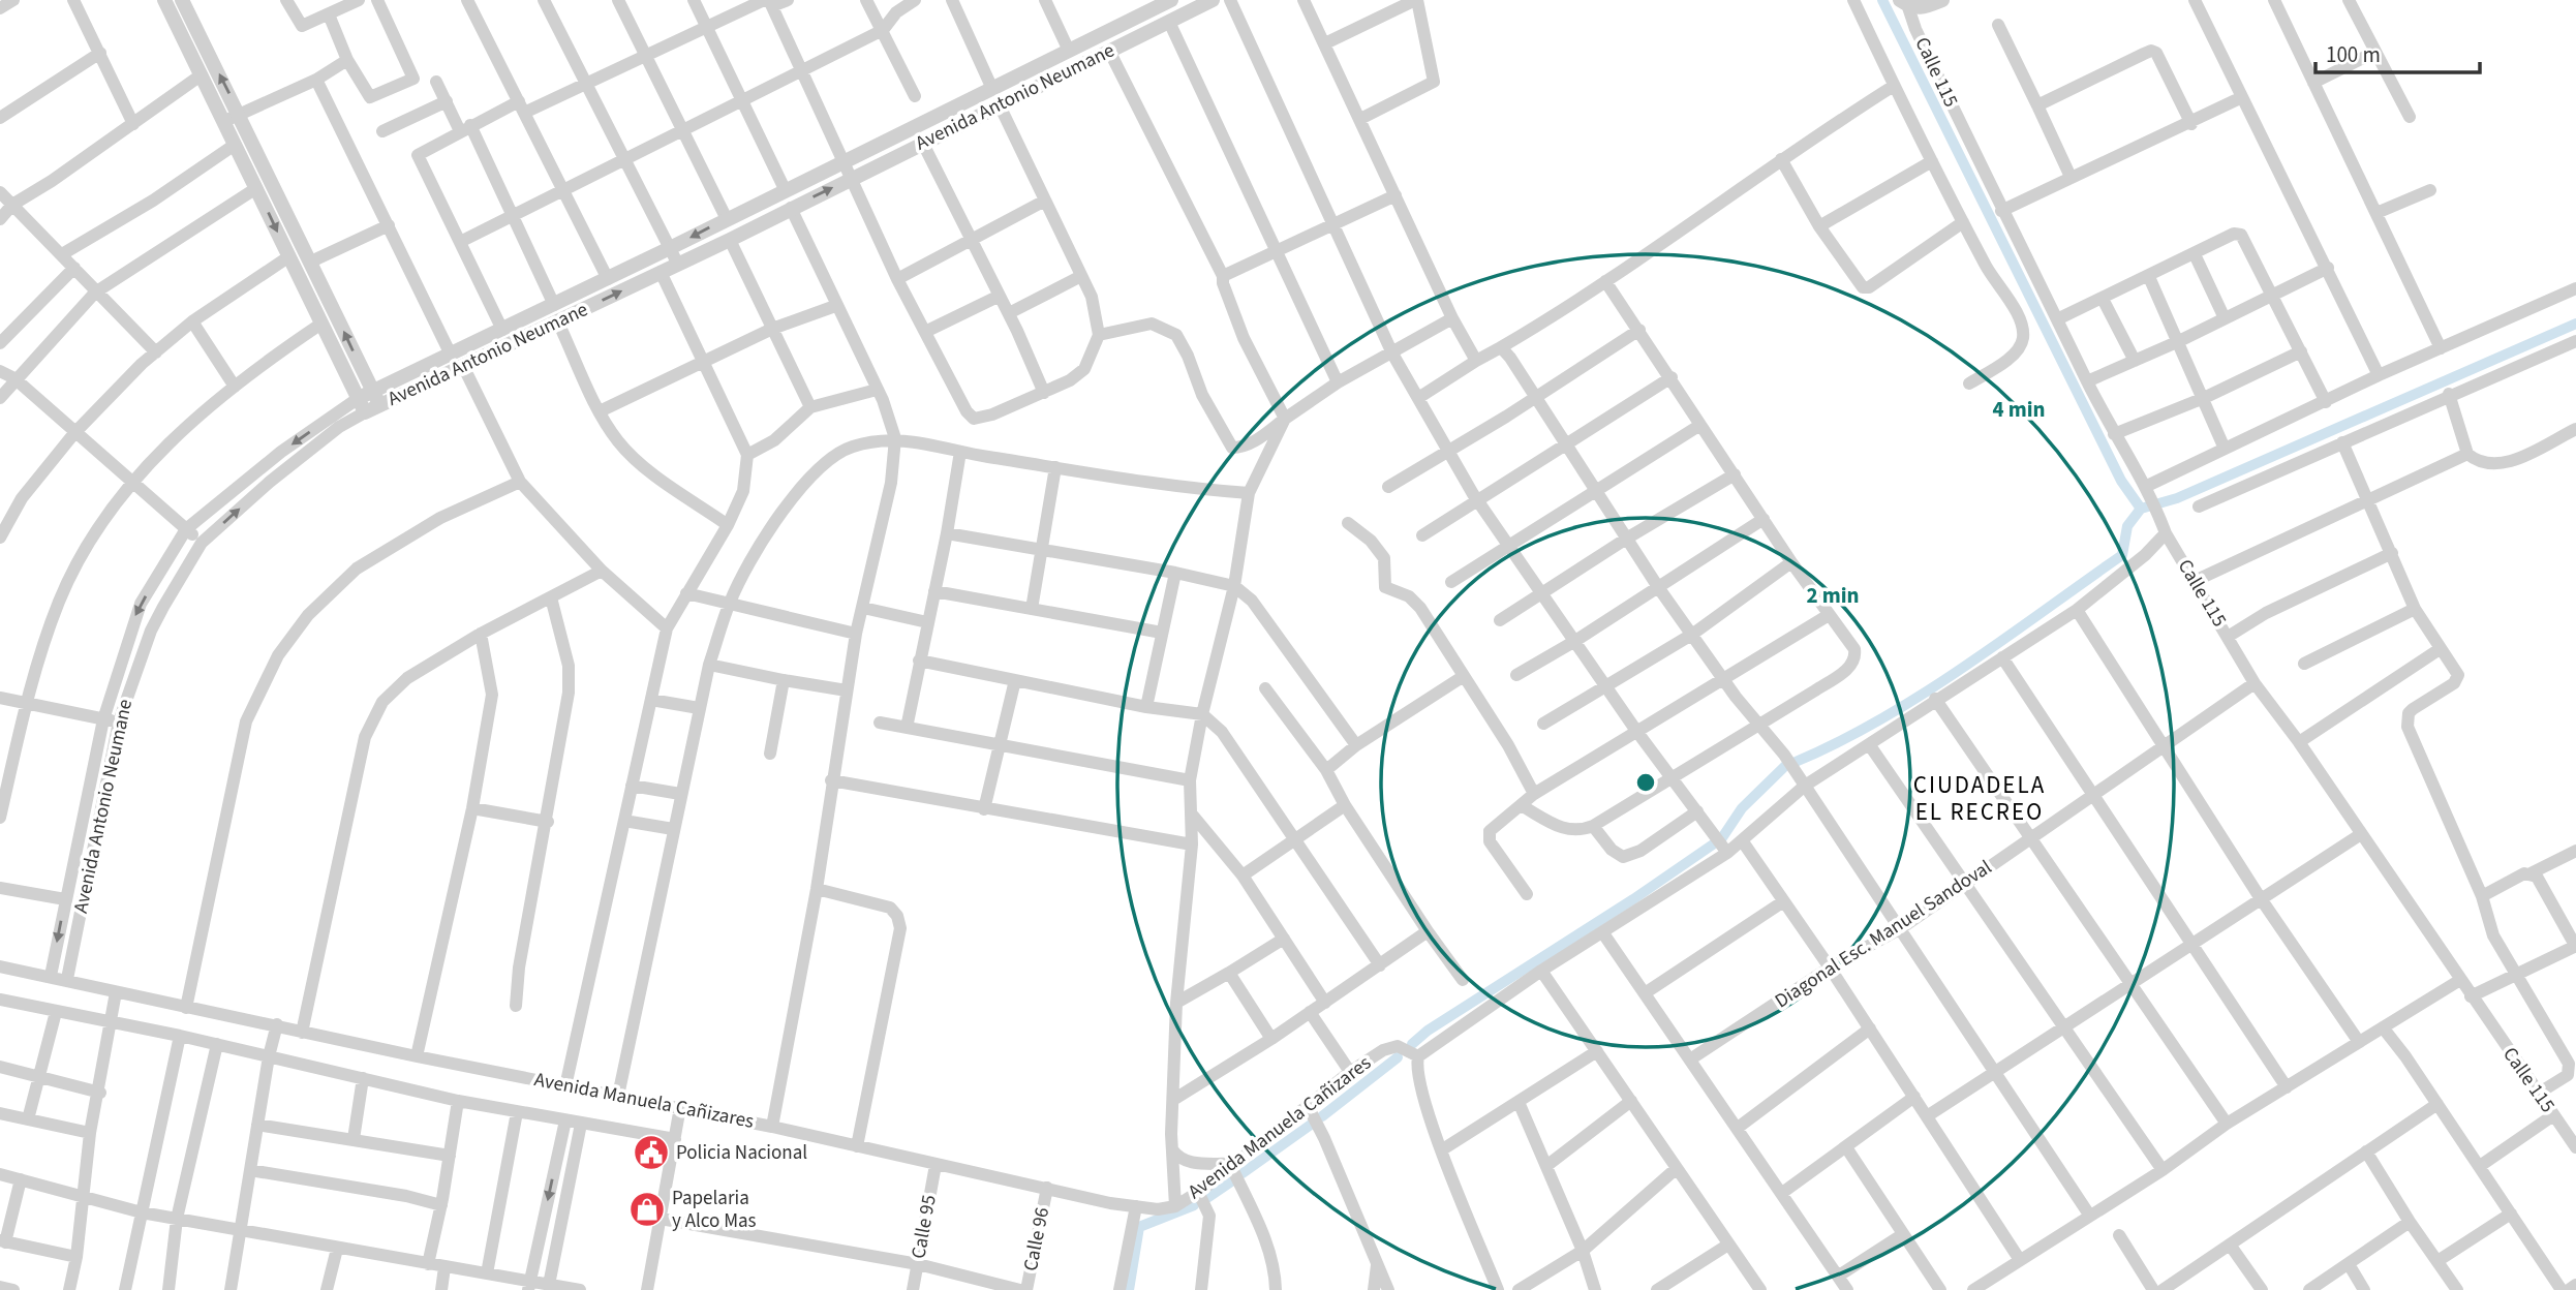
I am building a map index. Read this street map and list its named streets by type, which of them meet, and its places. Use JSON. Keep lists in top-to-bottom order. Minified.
{"streets":{"street":["Calle 115","Avenida Antonio Neumane","Diagonal Esc. Manuel Sandoval","Avenida Manuela Cañizares","Calle 95","Calle 96"]},"crossings":[["Calle 115","Diagonal Esc. Manuel Sandoval"],["Avenida Antonio Neumane","Avenida Manuela Cañizares"],["Avenida Manuela Cañizares","Calle 95"],["Avenida Manuela Cañizares","Calle 96"]],"districts":["CIUDADELA EL RECREO"],"places":{"public building":["Policia Nacional"],"shop":["Papelaria y Alco Mas"]},"scale_bar":"100 m","rings":["4 min","2 min"]}
